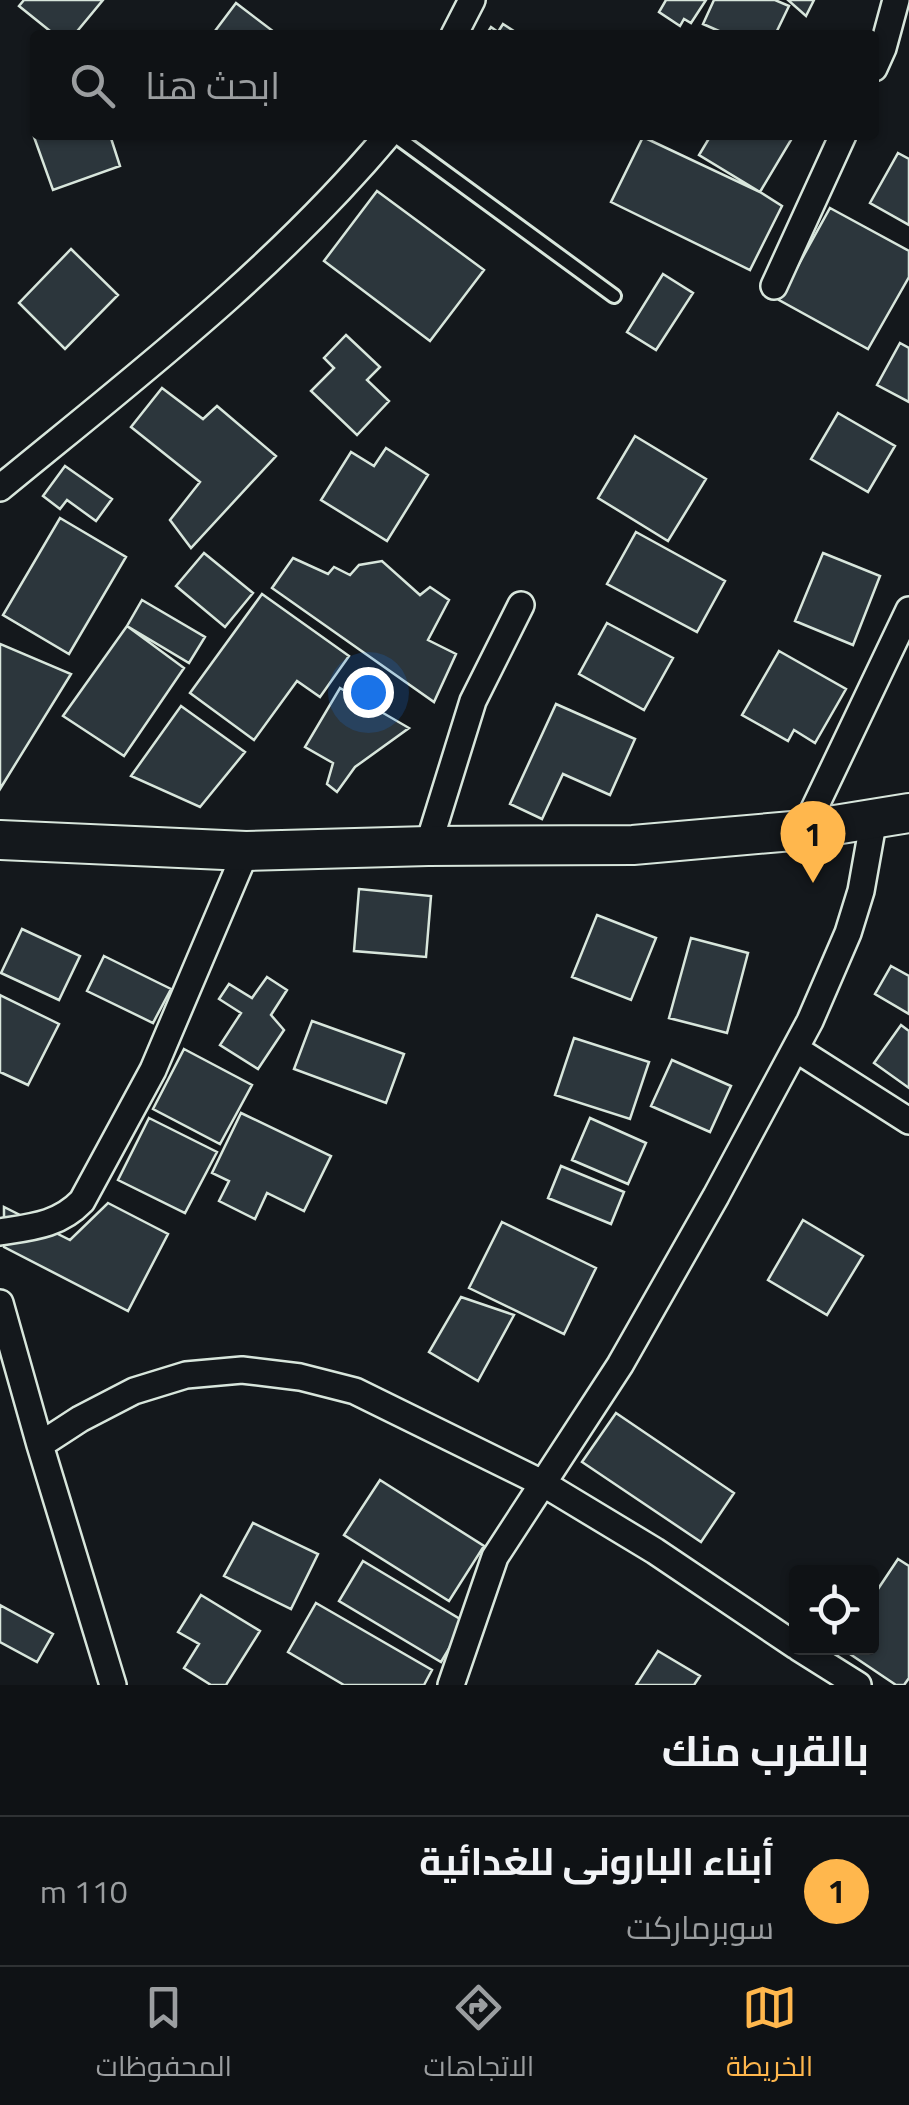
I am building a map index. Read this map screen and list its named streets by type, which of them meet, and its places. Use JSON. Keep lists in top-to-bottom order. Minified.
{"page":{"search":"ابحث هنا","pins":"1","heading":"بالقرب منك","list":[{"mark":"1","name":"أبناء البارونى للغدائية","note":"سوبرماركت","value":"110 m"}],"nav":["الخريطة","الاتجاهات","المحفوظات"]}}
